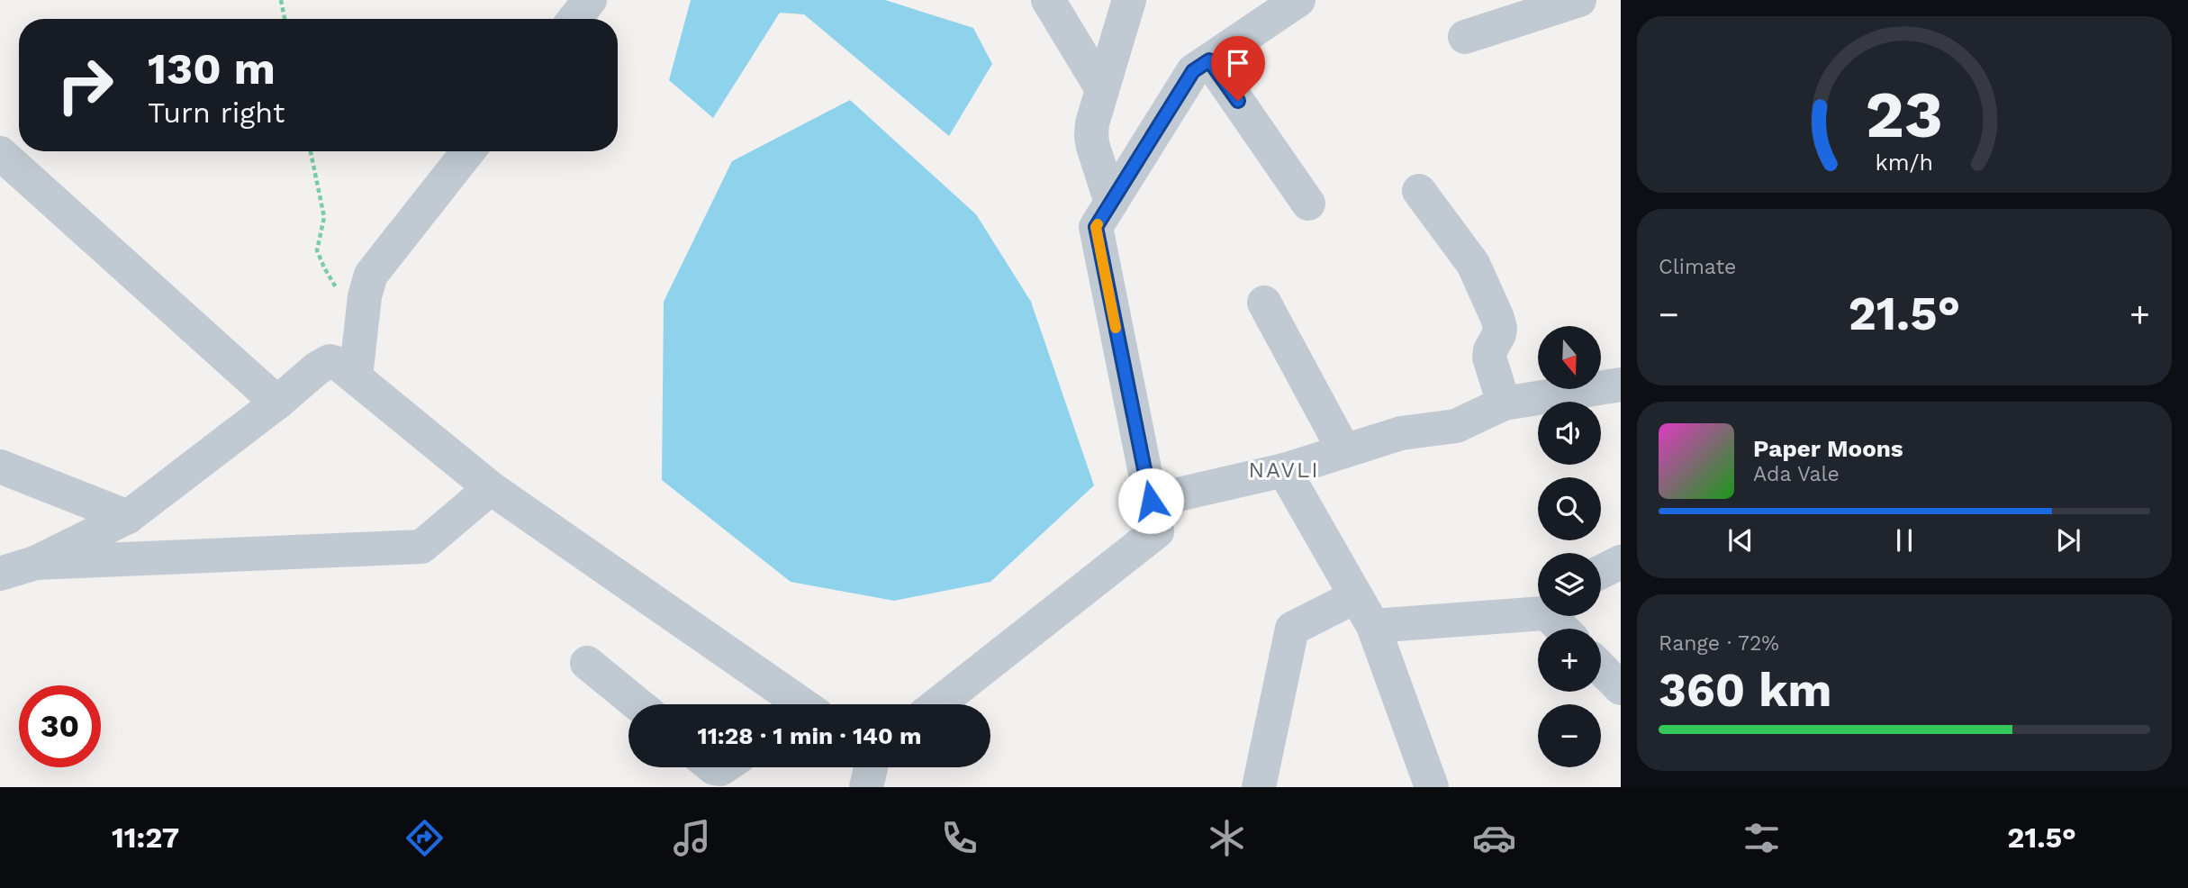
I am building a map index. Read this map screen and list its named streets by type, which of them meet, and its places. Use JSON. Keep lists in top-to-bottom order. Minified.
{"districts":["NAVLI"],"north":"bottom","page":{"turn":["130 m","Turn right"],"tile":["Climate",["Range · 72%","360 km"]],"heat":["−","21.5°","+"],"map_buttons":["+","−"],"song":["Paper Moons","Ada Vale"],"limit":"30","trip":"11:28 · 1 min · 140 m","tabs":["11:27","21.5°"],"gauge":["23","km/h"]}}
